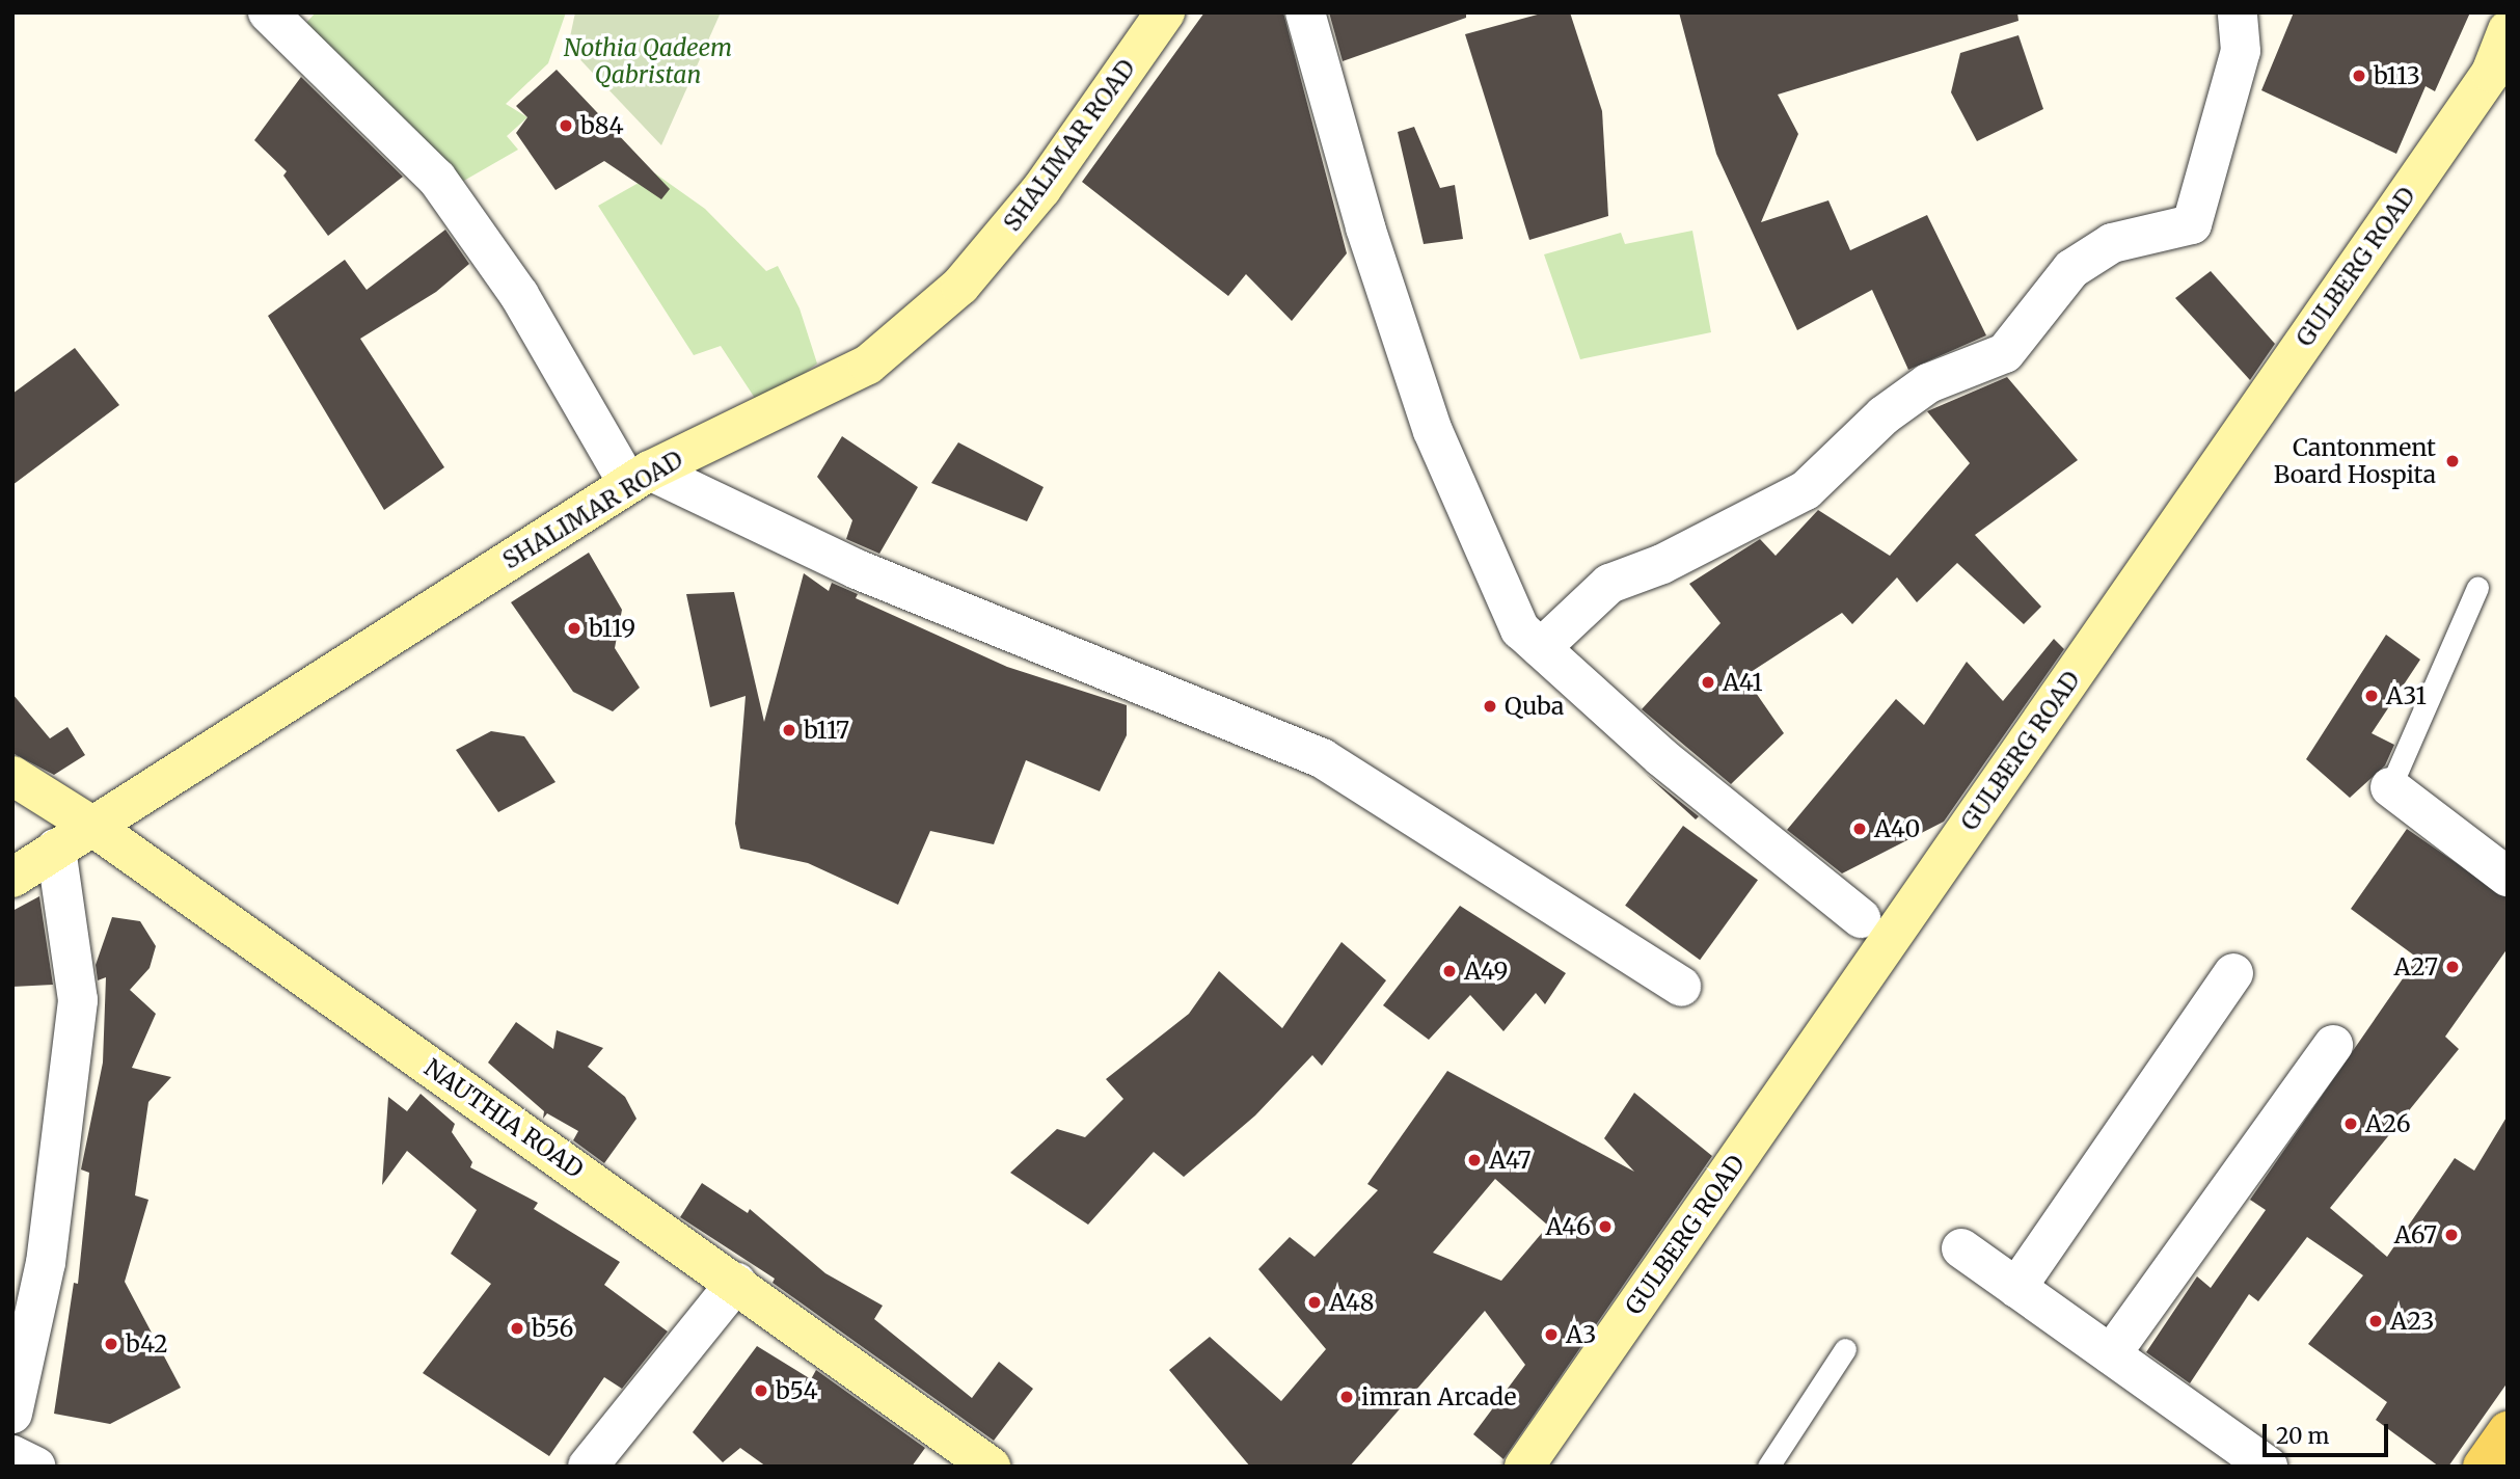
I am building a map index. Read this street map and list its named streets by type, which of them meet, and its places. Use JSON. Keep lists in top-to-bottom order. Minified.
{"streets":{"street":["SHALIMAR ROAD","GULBERG ROAD","NAUTHIA ROAD"]},"crossings":[["SHALIMAR ROAD","NAUTHIA ROAD"]],"parks":["Nothia Qadeem Qabristan"],"places":["b113","b84","Cantonment Board Hospita","b119","A41","A31","Quba","b117","A40","A27","A49","A26","A47","A46","A67","A48","A23","b56","A3","b42","b54","imran Arcade"],"scale_bar":"20 m"}
